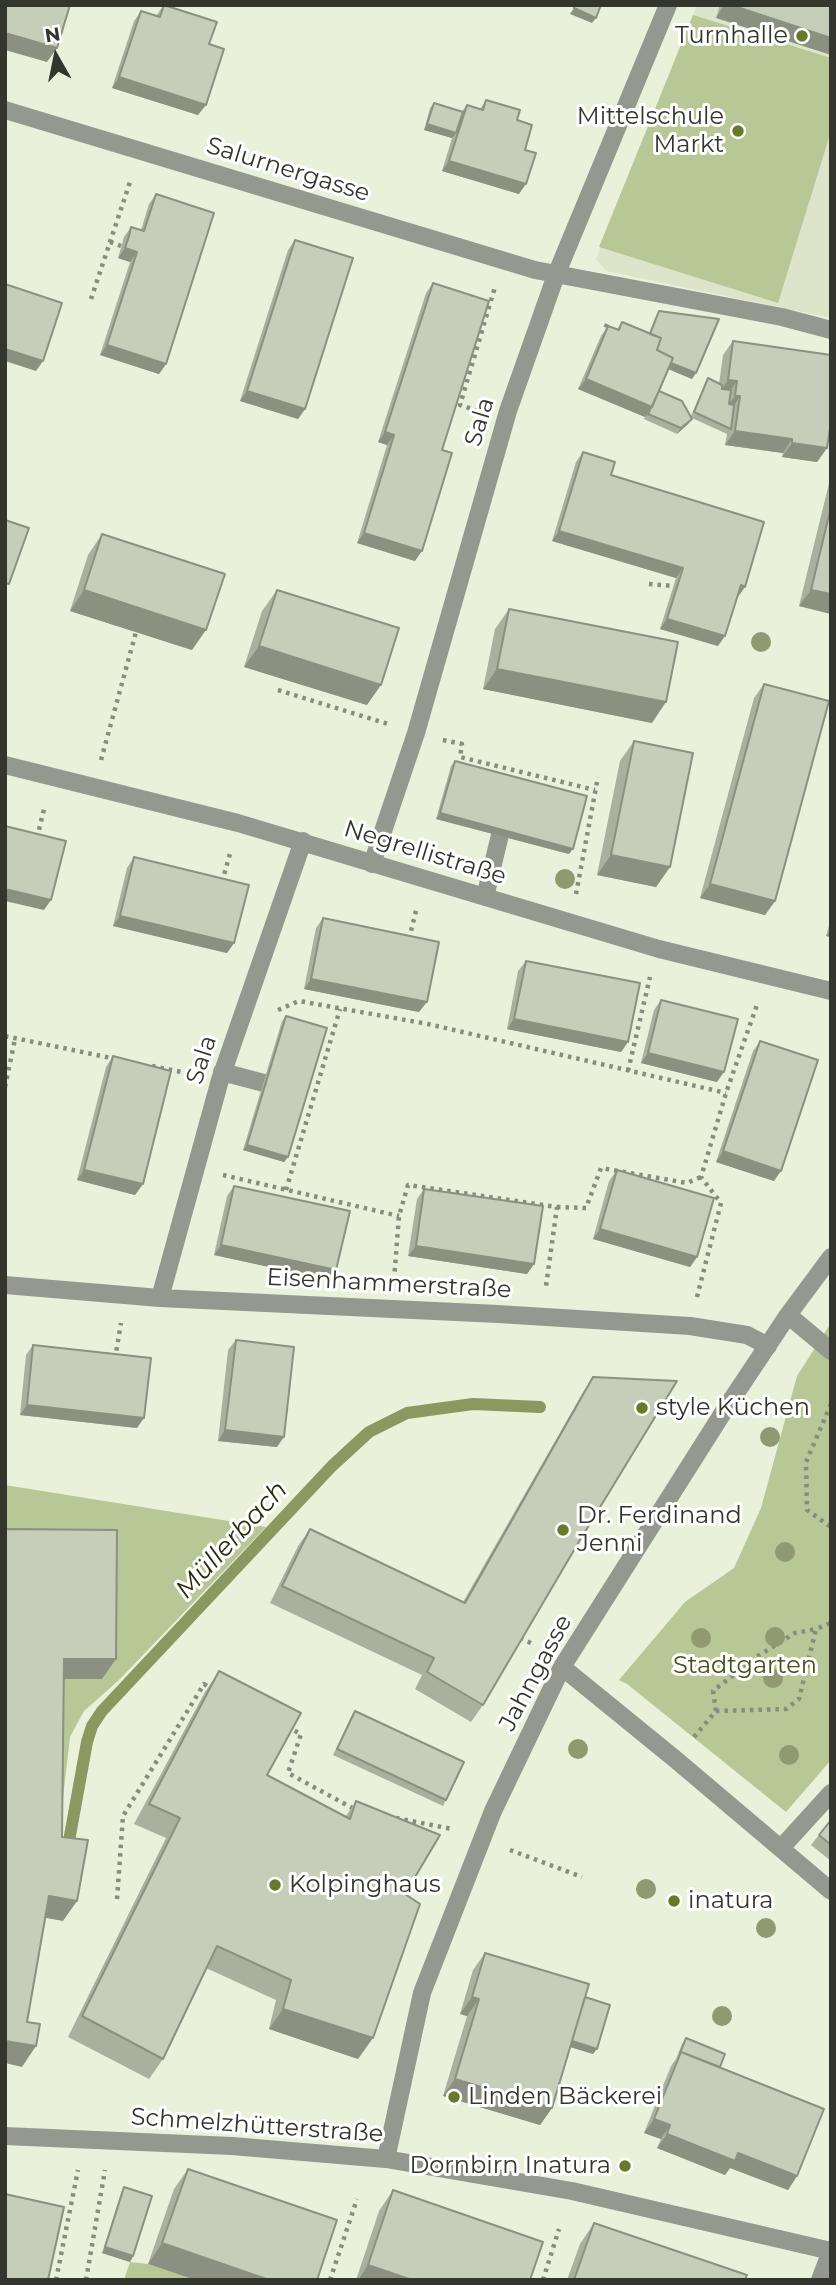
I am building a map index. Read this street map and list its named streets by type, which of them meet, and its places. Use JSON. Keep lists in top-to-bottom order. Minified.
{"streets":{"street":["Salurnergasse","Sala","Negrellistraße","Eisenhammerstraße","Jahngasse","Schmelzhütterstraße"]},"crossings":[["Salurnergasse","Sala"],["Sala","Negrellistraße"],["Sala","Eisenhammerstraße"],["Eisenhammerstraße","Jahngasse"],["Jahngasse","Schmelzhütterstraße"]],"water":["Müllerbach"],"parks":["Stadtgarten"],"places":["Turnhalle","Mittelschule Markt","style Küchen","Dr. Ferdinand Jenni","Kolpinghaus","inatura","Linden Bäckerei","Dornbirn Inatura"],"north":"top"}
